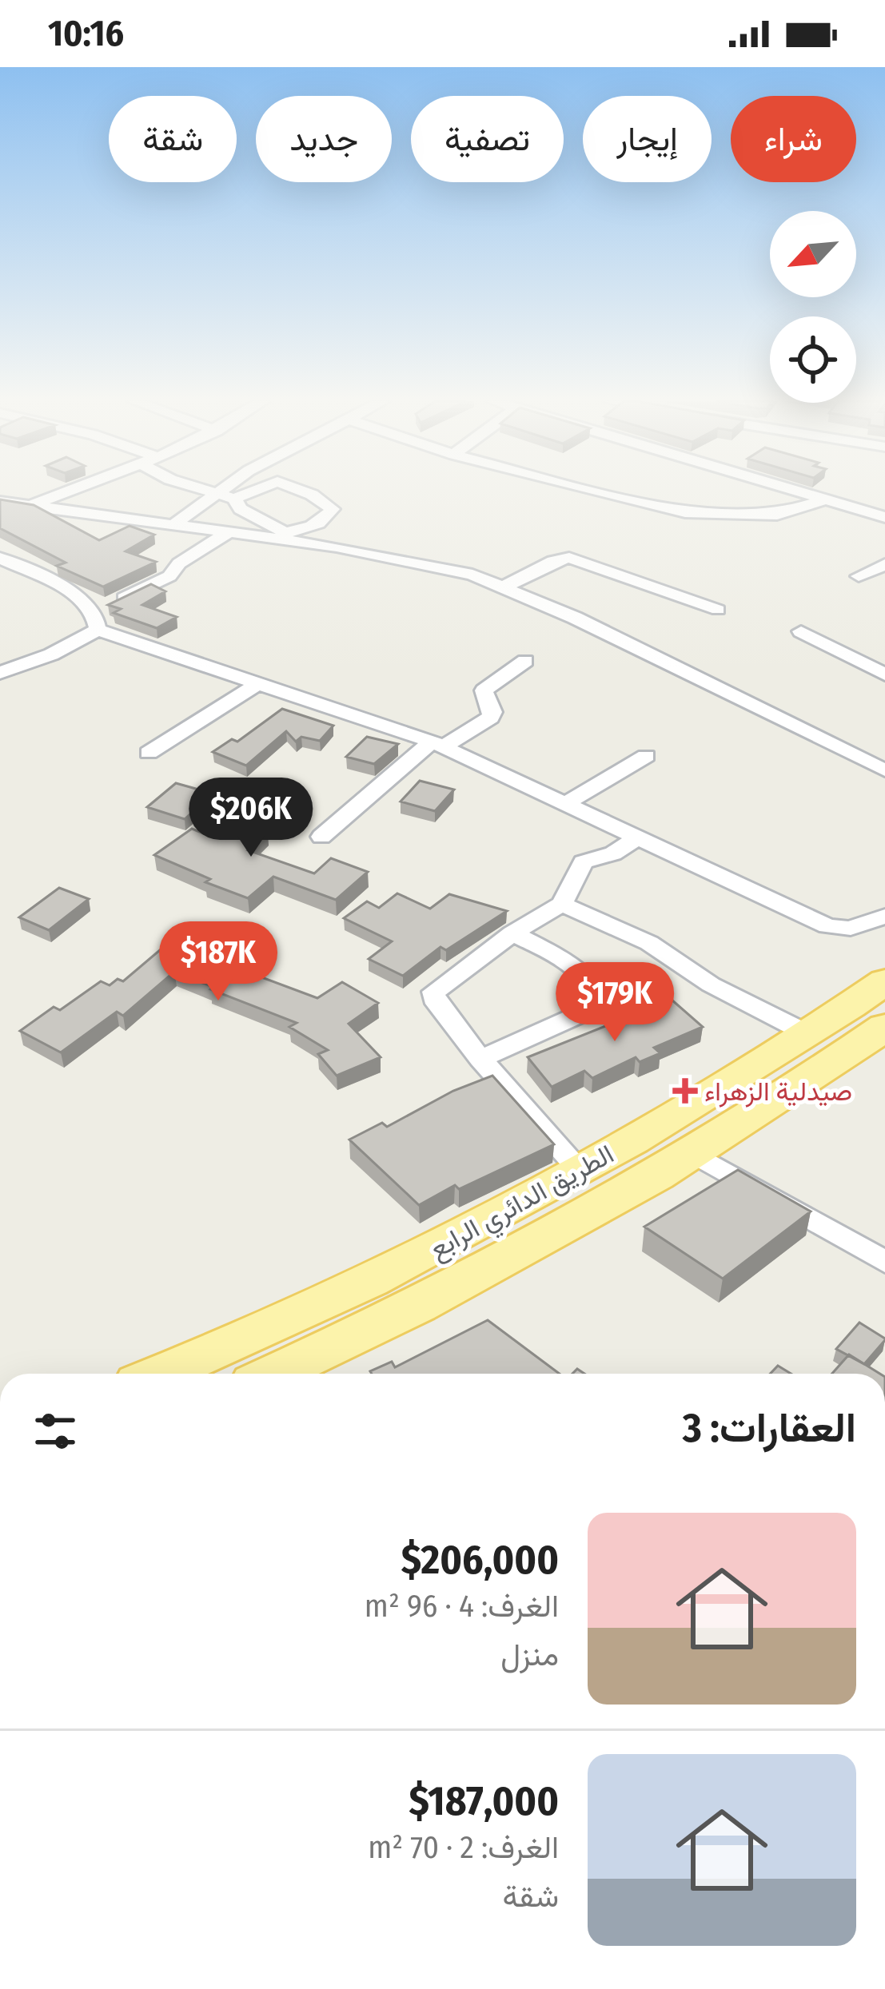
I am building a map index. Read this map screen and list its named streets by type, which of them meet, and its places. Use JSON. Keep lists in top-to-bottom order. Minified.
{"streets":{"main road":["الطريق الدائري الرابع"]},"places":{"health":["صيدلية الزهراء"]},"north":"bottom left","page":{"status":"10:16","chip":["شراء","إيجار","تصفية","جديد","شقة"],"price":["$206K","$187K","$179K"],"heading":"العقارات: 3","list":[{"name":"$206,000","note":"الغرف: 4 · 96 m² · منزل"},{"name":"$187,000","note":"الغرف: 2 · 70 m² · شقة"}]}}
